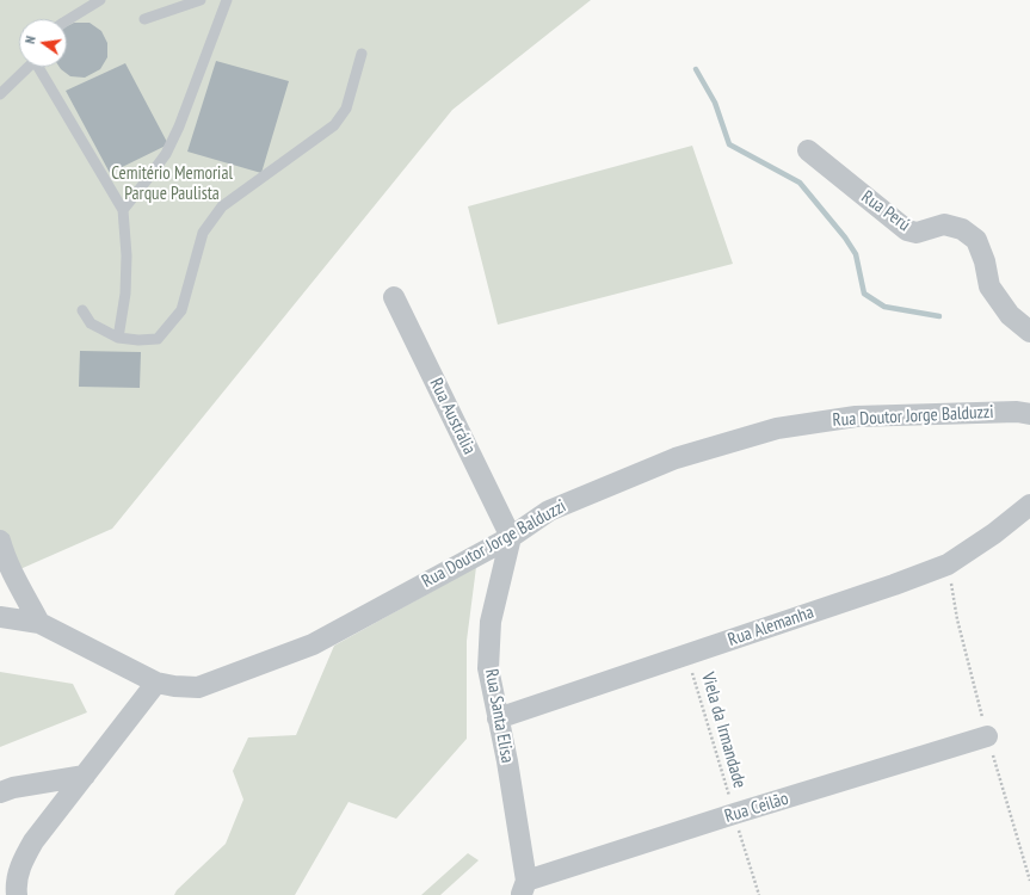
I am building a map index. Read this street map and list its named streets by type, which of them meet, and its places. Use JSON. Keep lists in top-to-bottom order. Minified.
{"streets":{"street":["Rua Perú","Rua Austrália","Rua Doutor Jorge Balduzzi","Rua Alemanha","Rua Santa Elisa","Rua Ceilão"],"path":["Viela da Irmandade"]},"crossings":[["Rua Austrália","Rua Doutor Jorge Balduzzi"],["Rua Austrália","Rua Santa Elisa"],["Rua Doutor Jorge Balduzzi","Rua Santa Elisa"],["Rua Alemanha","Rua Santa Elisa"],["Rua Alemanha","Viela da Irmandade"],["Rua Santa Elisa","Rua Ceilão"],["Viela da Irmandade","Rua Ceilão"]],"parks":["Cemitério Memorial Parque Paulista"],"north":"left"}
